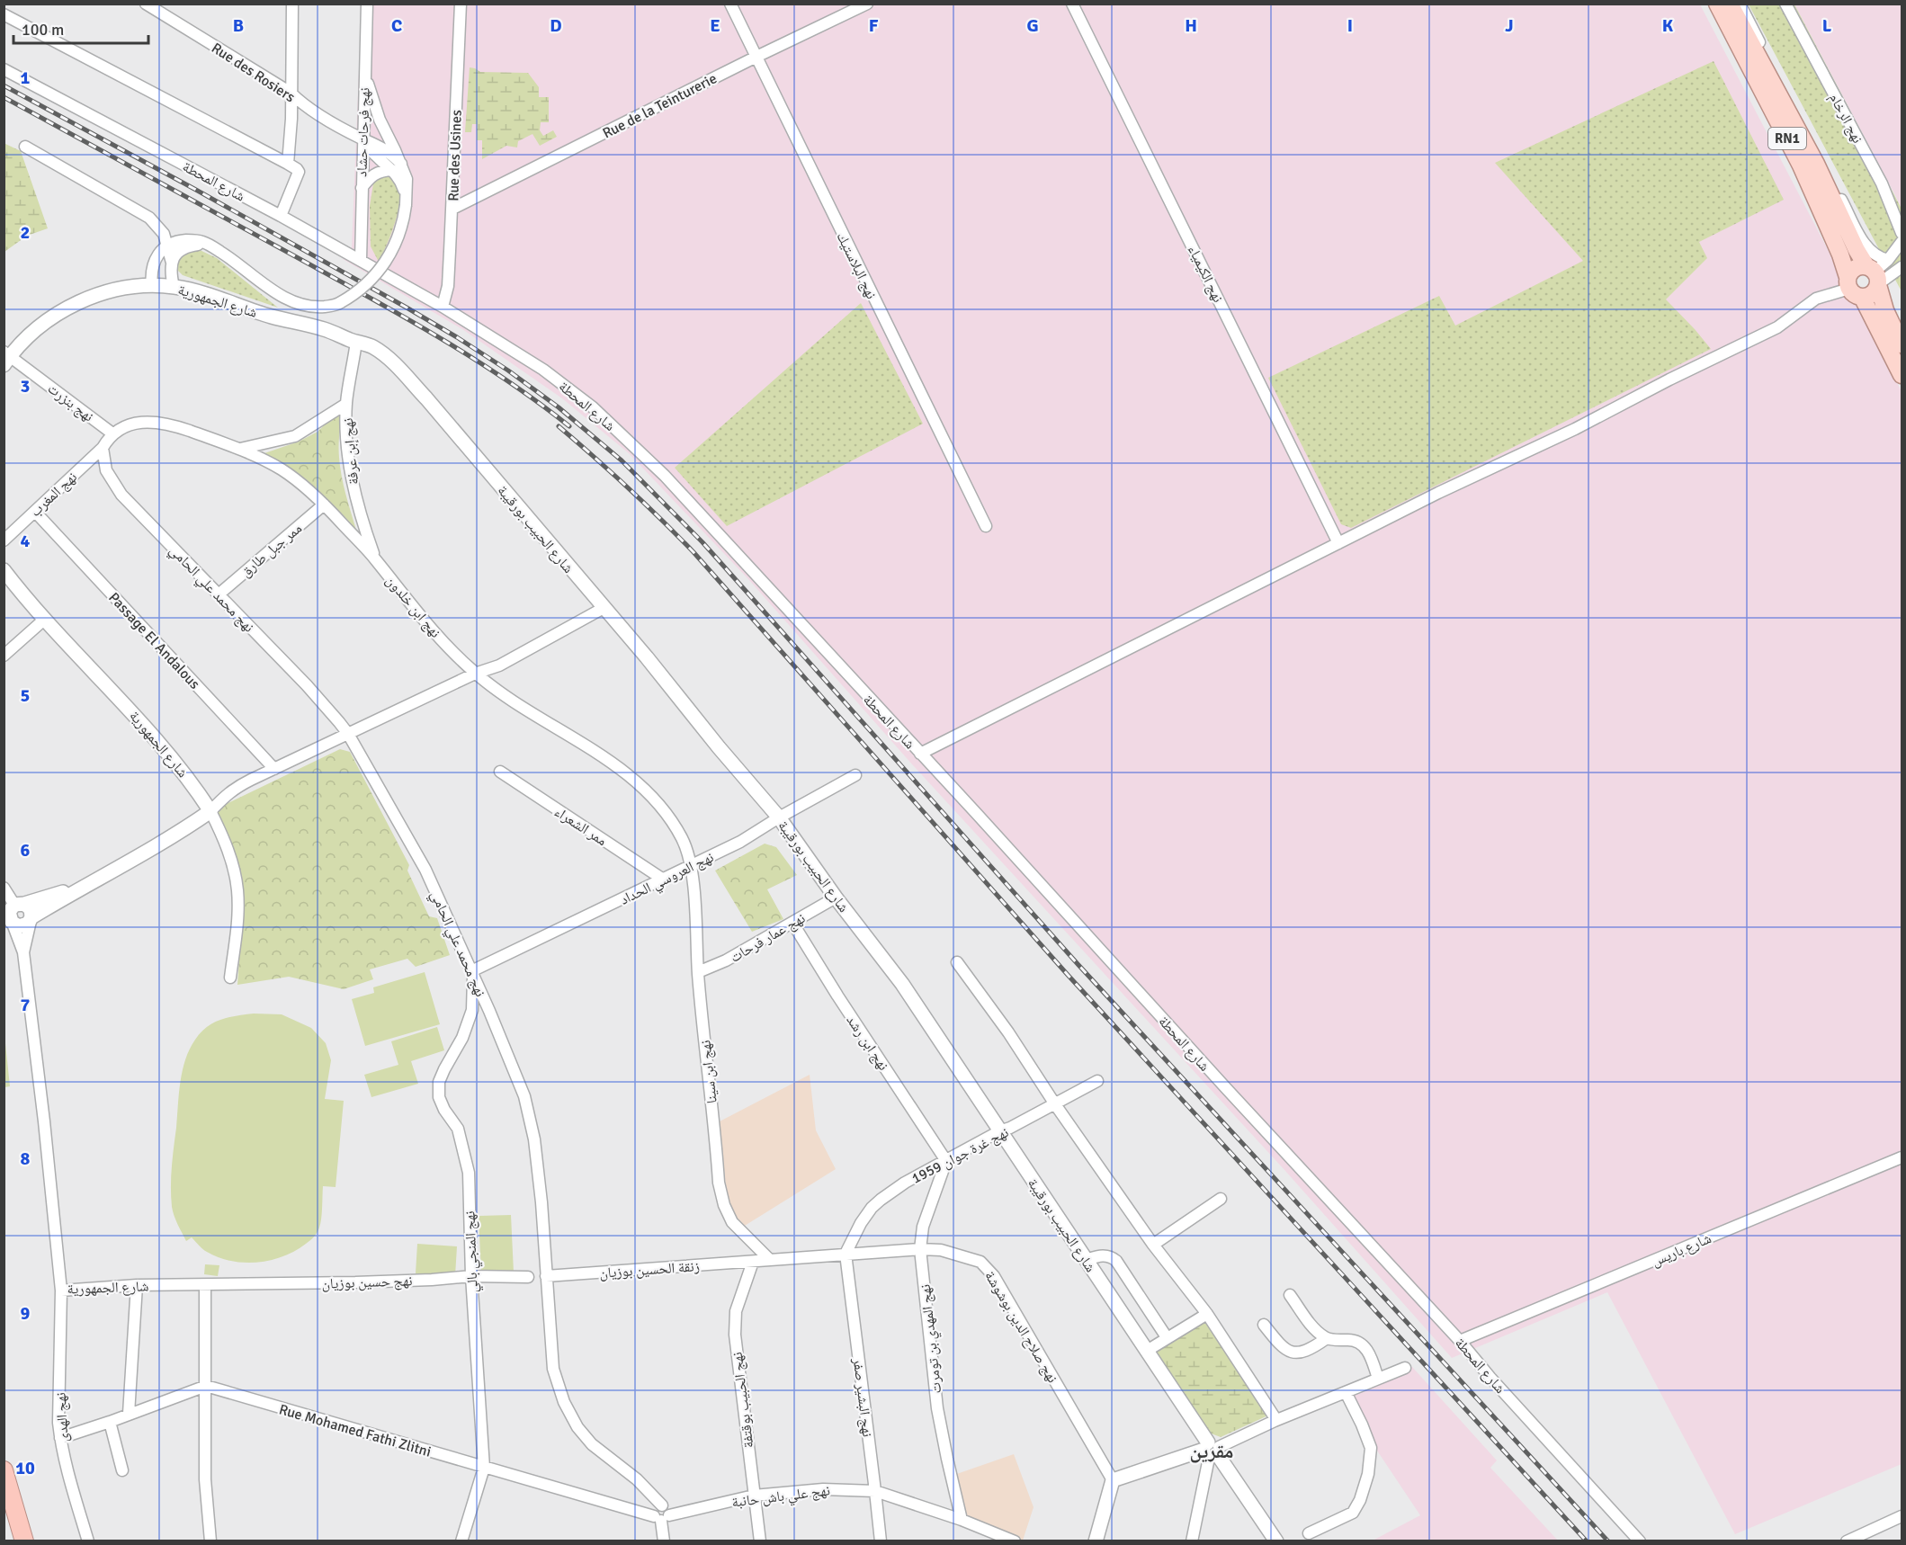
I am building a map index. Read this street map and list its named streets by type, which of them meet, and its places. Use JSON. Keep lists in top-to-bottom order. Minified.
{"streets":{"main road":["RN1"],"street":["Rue des Rosiers","Rue de la Teinturerie","نهج الرخام","نهج فرحات حشاد","Rue des Usines","شارع المحطة","نهج البلاستيك","نهج الكيمياء","شارع الجمهورية","نهج بنزرت","نهج إبن عرفة","نهج المغرب","شارع الحبيب بورقيبة","ممر جبل طارق","نهج محمد علي الحامي","نهج ابن خلدون","Passage El Andalous","ممر الشعراء","نهج العروسي الحداد","نهج عمار فرحات","نهج ابن رشد","نهج ابن سينا","نهج غرة جوان 1959","شارع باريس","نهج المنجي بالي","زنقة الحسين بوزيان","نهج حسين بوزيان","نهج صلاح الدين بوشوشة","نهج المهدي بن تومرت","نهج البشير صفر","نهج الحبيب بوقتفة","نهج الهدى","Rue Mohamed Fathi Zlitni","نهج علي باش حانبة"]},"crossings":[["Rue des Rosiers","نهج فرحات حشاد"],["Rue de la Teinturerie","Rue des Usines"],["Rue de la Teinturerie","نهج البلاستيك"],["نهج فرحات حشاد","شارع المحطة"],["Rue des Usines","شارع المحطة"],["شارع المحطة","شارع باريس"],["شارع الجمهورية","نهج بنزرت"],["شارع الجمهورية","نهج إبن عرفة"],["شارع الجمهورية","شارع الحبيب بورقيبة"],["شارع الجمهورية","نهج حسين بوزيان"],["شارع الجمهورية","نهج الهدى"],["نهج بنزرت","نهج ابن خلدون"],["نهج إبن عرفة","شارع الحبيب بورقيبة"],["نهج إبن عرفة","نهج ابن خلدون"],["نهج المغرب","نهج محمد علي الحامي"],["نهج المغرب","Passage El Andalous"],["شارع الحبيب بورقيبة","نهج العروسي الحداد"],["شارع الحبيب بورقيبة","نهج عمار فرحات"],["شارع الحبيب بورقيبة","نهج غرة جوان 1959"],["ممر جبل طارق","نهج محمد علي الحامي"],["ممر جبل طارق","نهج ابن خلدون"],["نهج محمد علي الحامي","نهج العروسي الحداد"],["نهج محمد علي الحامي","نهج المنجي بالي"],["نهج محمد علي الحامي","زنقة الحسين بوزيان"],["نهج محمد علي الحامي","Rue Mohamed Fathi Zlitni"],["نهج محمد علي الحامي","نهج علي باش حانبة"],["نهج ابن خلدون","نهج العروسي الحداد"],["نهج ابن خلدون","نهج ابن سينا"],["ممر الشعراء","نهج العروسي الحداد"],["نهج العروسي الحداد","نهج ابن سينا"],["نهج العروسي الحداد","نهج المنجي بالي"],["نهج عمار فرحات","نهج ابن رشد"],["نهج عمار فرحات","نهج ابن سينا"],["نهج ابن رشد","نهج غرة جوان 1959"],["نهج ابن رشد","نهج المهدي بن تومرت"],["نهج ابن سينا","نهج صلاح الدين بوشوشة"],["نهج غرة جوان 1959","نهج صلاح الدين بوشوشة"],["نهج غرة جوان 1959","نهج المهدي بن تومرت"],["نهج غرة جوان 1959","نهج البشير صفر"],["نهج المنجي بالي","نهج حسين بوزيان"],["نهج المنجي بالي","Rue Mohamed Fathi Zlitni"],["زنقة الحسين بوزيان","نهج صلاح الدين بوشوشة"],["زنقة الحسين بوزيان","نهج الحبيب بوقتفة"],["نهج صلاح الدين بوشوشة","نهج المهدي بن تومرت"],["نهج صلاح الدين بوشوشة","نهج البشير صفر"],["نهج صلاح الدين بوشوشة","نهج الحبيب بوقتفة"],["نهج المهدي بن تومرت","نهج علي باش حانبة"],["نهج البشير صفر","نهج علي باش حانبة"],["نهج الحبيب بوقتفة","نهج علي باش حانبة"],["Rue Mohamed Fathi Zlitni","نهج علي باش حانبة"]],"districts":["مقرين"],"scale_bar":"100 m","grid":{"columns":["B","C","D","E","F","G","H","I","J","K","L"],"rows":["1","2","3","4","5","6","7","8","9","10"]}}
